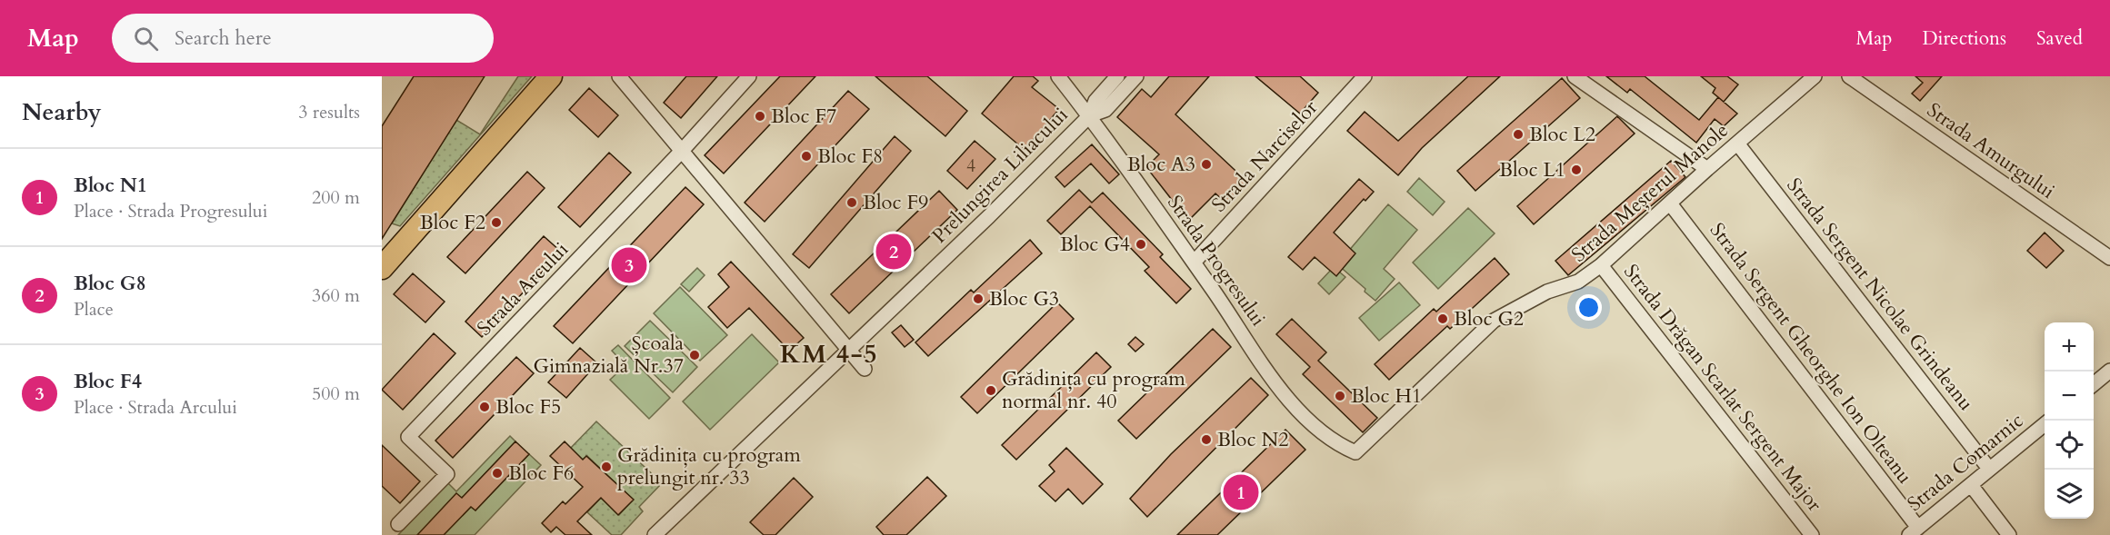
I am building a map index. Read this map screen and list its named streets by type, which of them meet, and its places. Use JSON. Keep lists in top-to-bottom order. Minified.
{"streets":{"street":["Strada Amurgului","Strada Narciselor","Prelungirea Liliacului","Strada Meșterul Manole","Strada Progresului","Strada Arcului","Strada Sergent Nicolae Grindeanu","Strada Sergent Gheorghe Ion Olteanu","Strada Drăgan Scarlat Sergent Major","Strada Comarnic"]},"crossings":[["Strada Narciselor","Strada Progresului"],["Prelungirea Liliacului","Strada Progresului"],["Strada Meșterul Manole","Strada Progresului"],["Strada Meșterul Manole","Strada Sergent Nicolae Grindeanu"],["Strada Meșterul Manole","Strada Sergent Gheorghe Ion Olteanu"],["Strada Meșterul Manole","Strada Drăgan Scarlat Sergent Major"],["Strada Sergent Nicolae Grindeanu","Strada Comarnic"],["Strada Sergent Gheorghe Ion Olteanu","Strada Comarnic"]],"districts":["KM 4-5"],"places":["Bloc F7","Bloc L2","Bloc F8","Bloc A3","Bloc L1","Bloc F9","Bloc F2","Bloc G4","Bloc G3","Bloc G2","Școala Gimnazială Nr.37","Grădinița cu program normal nr. 40","Bloc H1","Bloc F5","Bloc N2","Grădinița cu program prelungit nr. 33","Bloc F6"],"house_numbers":["4"],"page":{"header":"Map","search":"Search here","nav":["Map","Directions","Saved"],"heading":["Nearby","3 results"],"list":[{"mark":"1","name":"Bloc N1","note":"Place · Strada Progresului","value":"200 m"},{"mark":"2","name":"Bloc G8","note":"Place","value":"360 m"},{"mark":"3","name":"Bloc F4","note":"Place · Strada Arcului","value":"500 m"}],"pins":["2","3","1"],"map_buttons":["+","−"]}}
